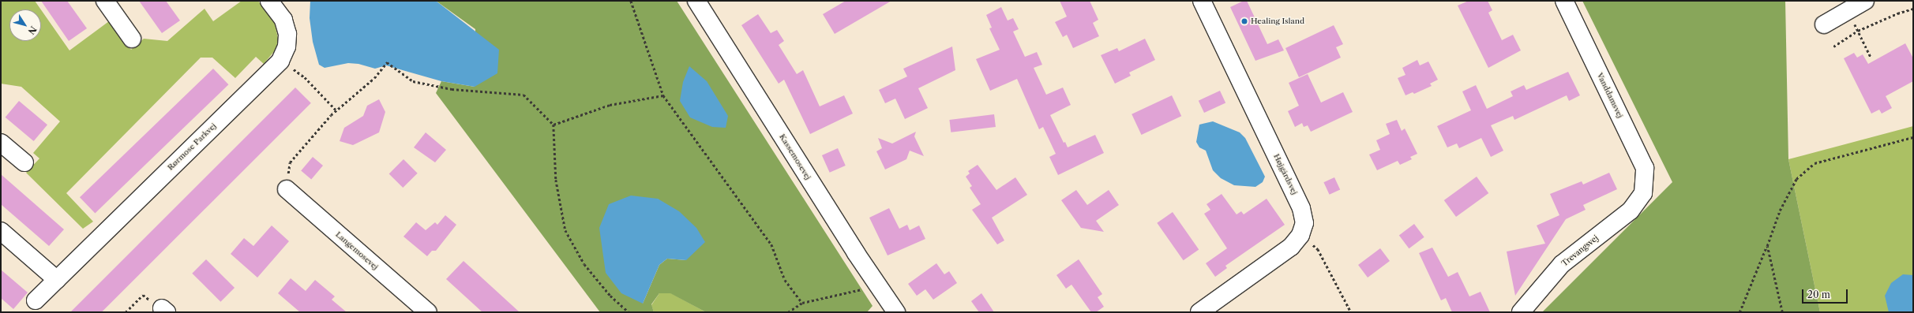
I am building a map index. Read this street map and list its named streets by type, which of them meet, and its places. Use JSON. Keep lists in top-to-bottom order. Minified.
{"streets":{"street":["Vanddamsvej","Rørmose Parkvej","Kassemosevej","Højgårdsvej","Langemosevej","Trevangsvej"]},"crossings":[["Vanddamsvej","Trevangsvej"]],"places":["Healing Island"],"scale_bar":"20 m","north":"bottom right"}
